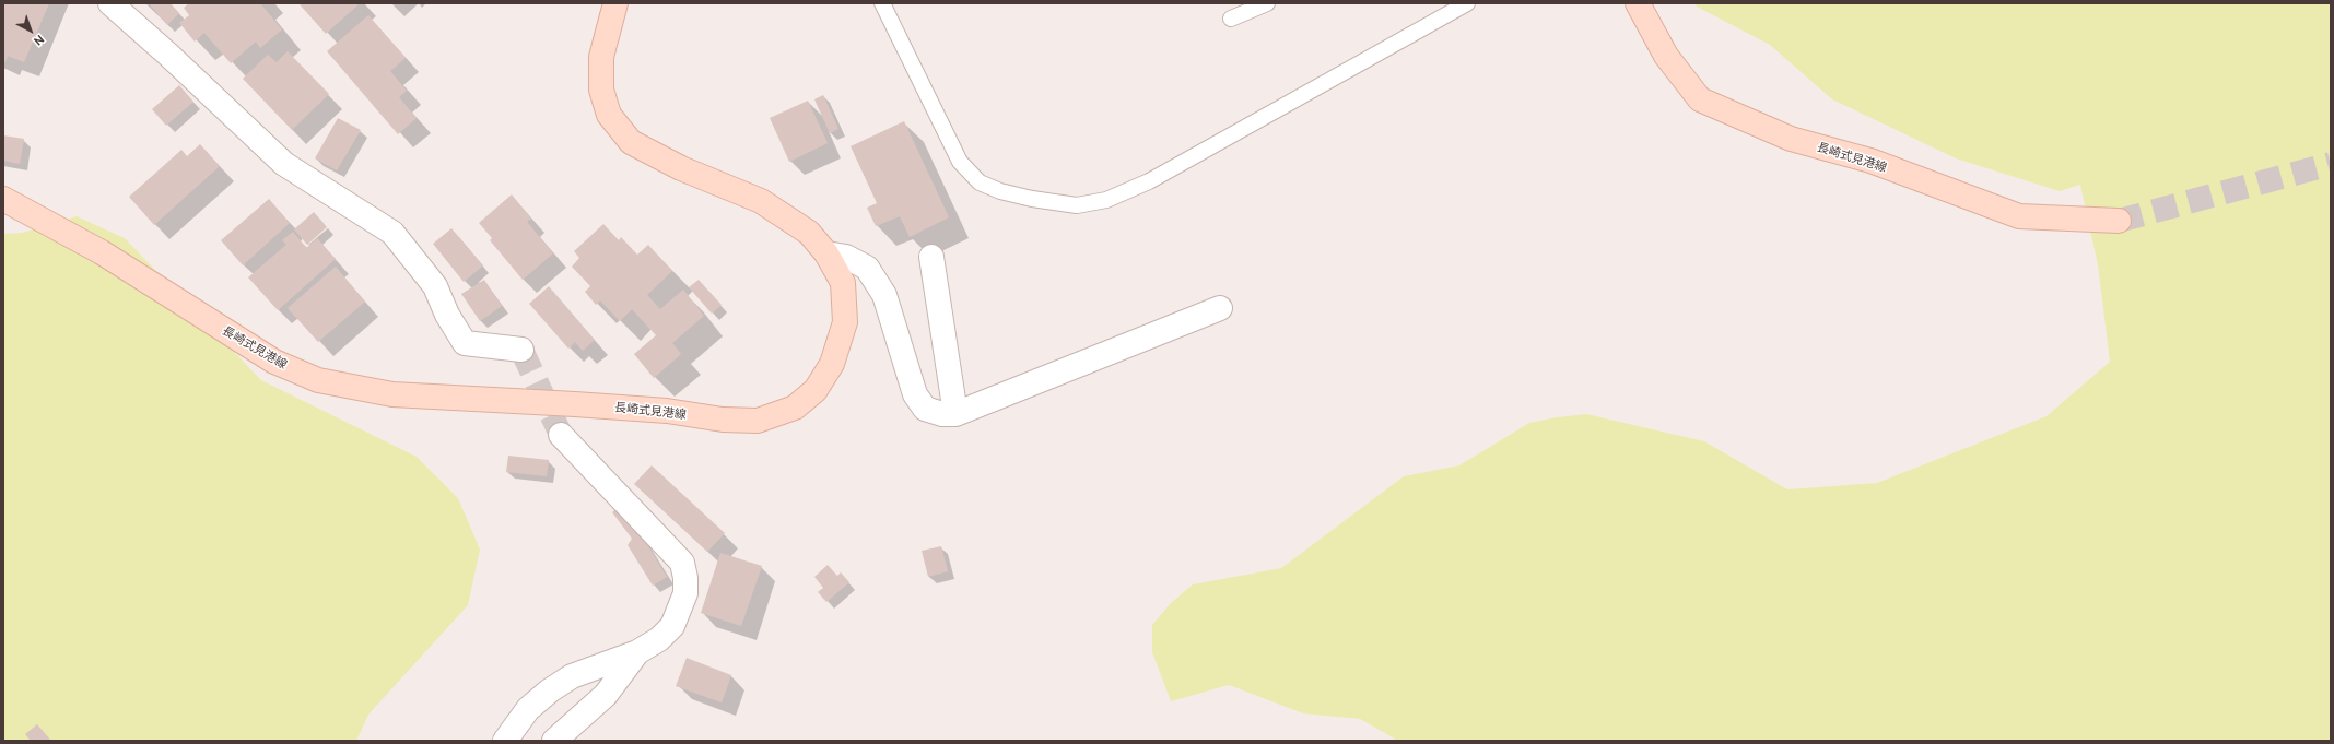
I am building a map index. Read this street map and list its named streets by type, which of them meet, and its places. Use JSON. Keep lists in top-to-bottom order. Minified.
{"streets":{"main road":["長崎式見港線"]},"north":"bottom right"}
